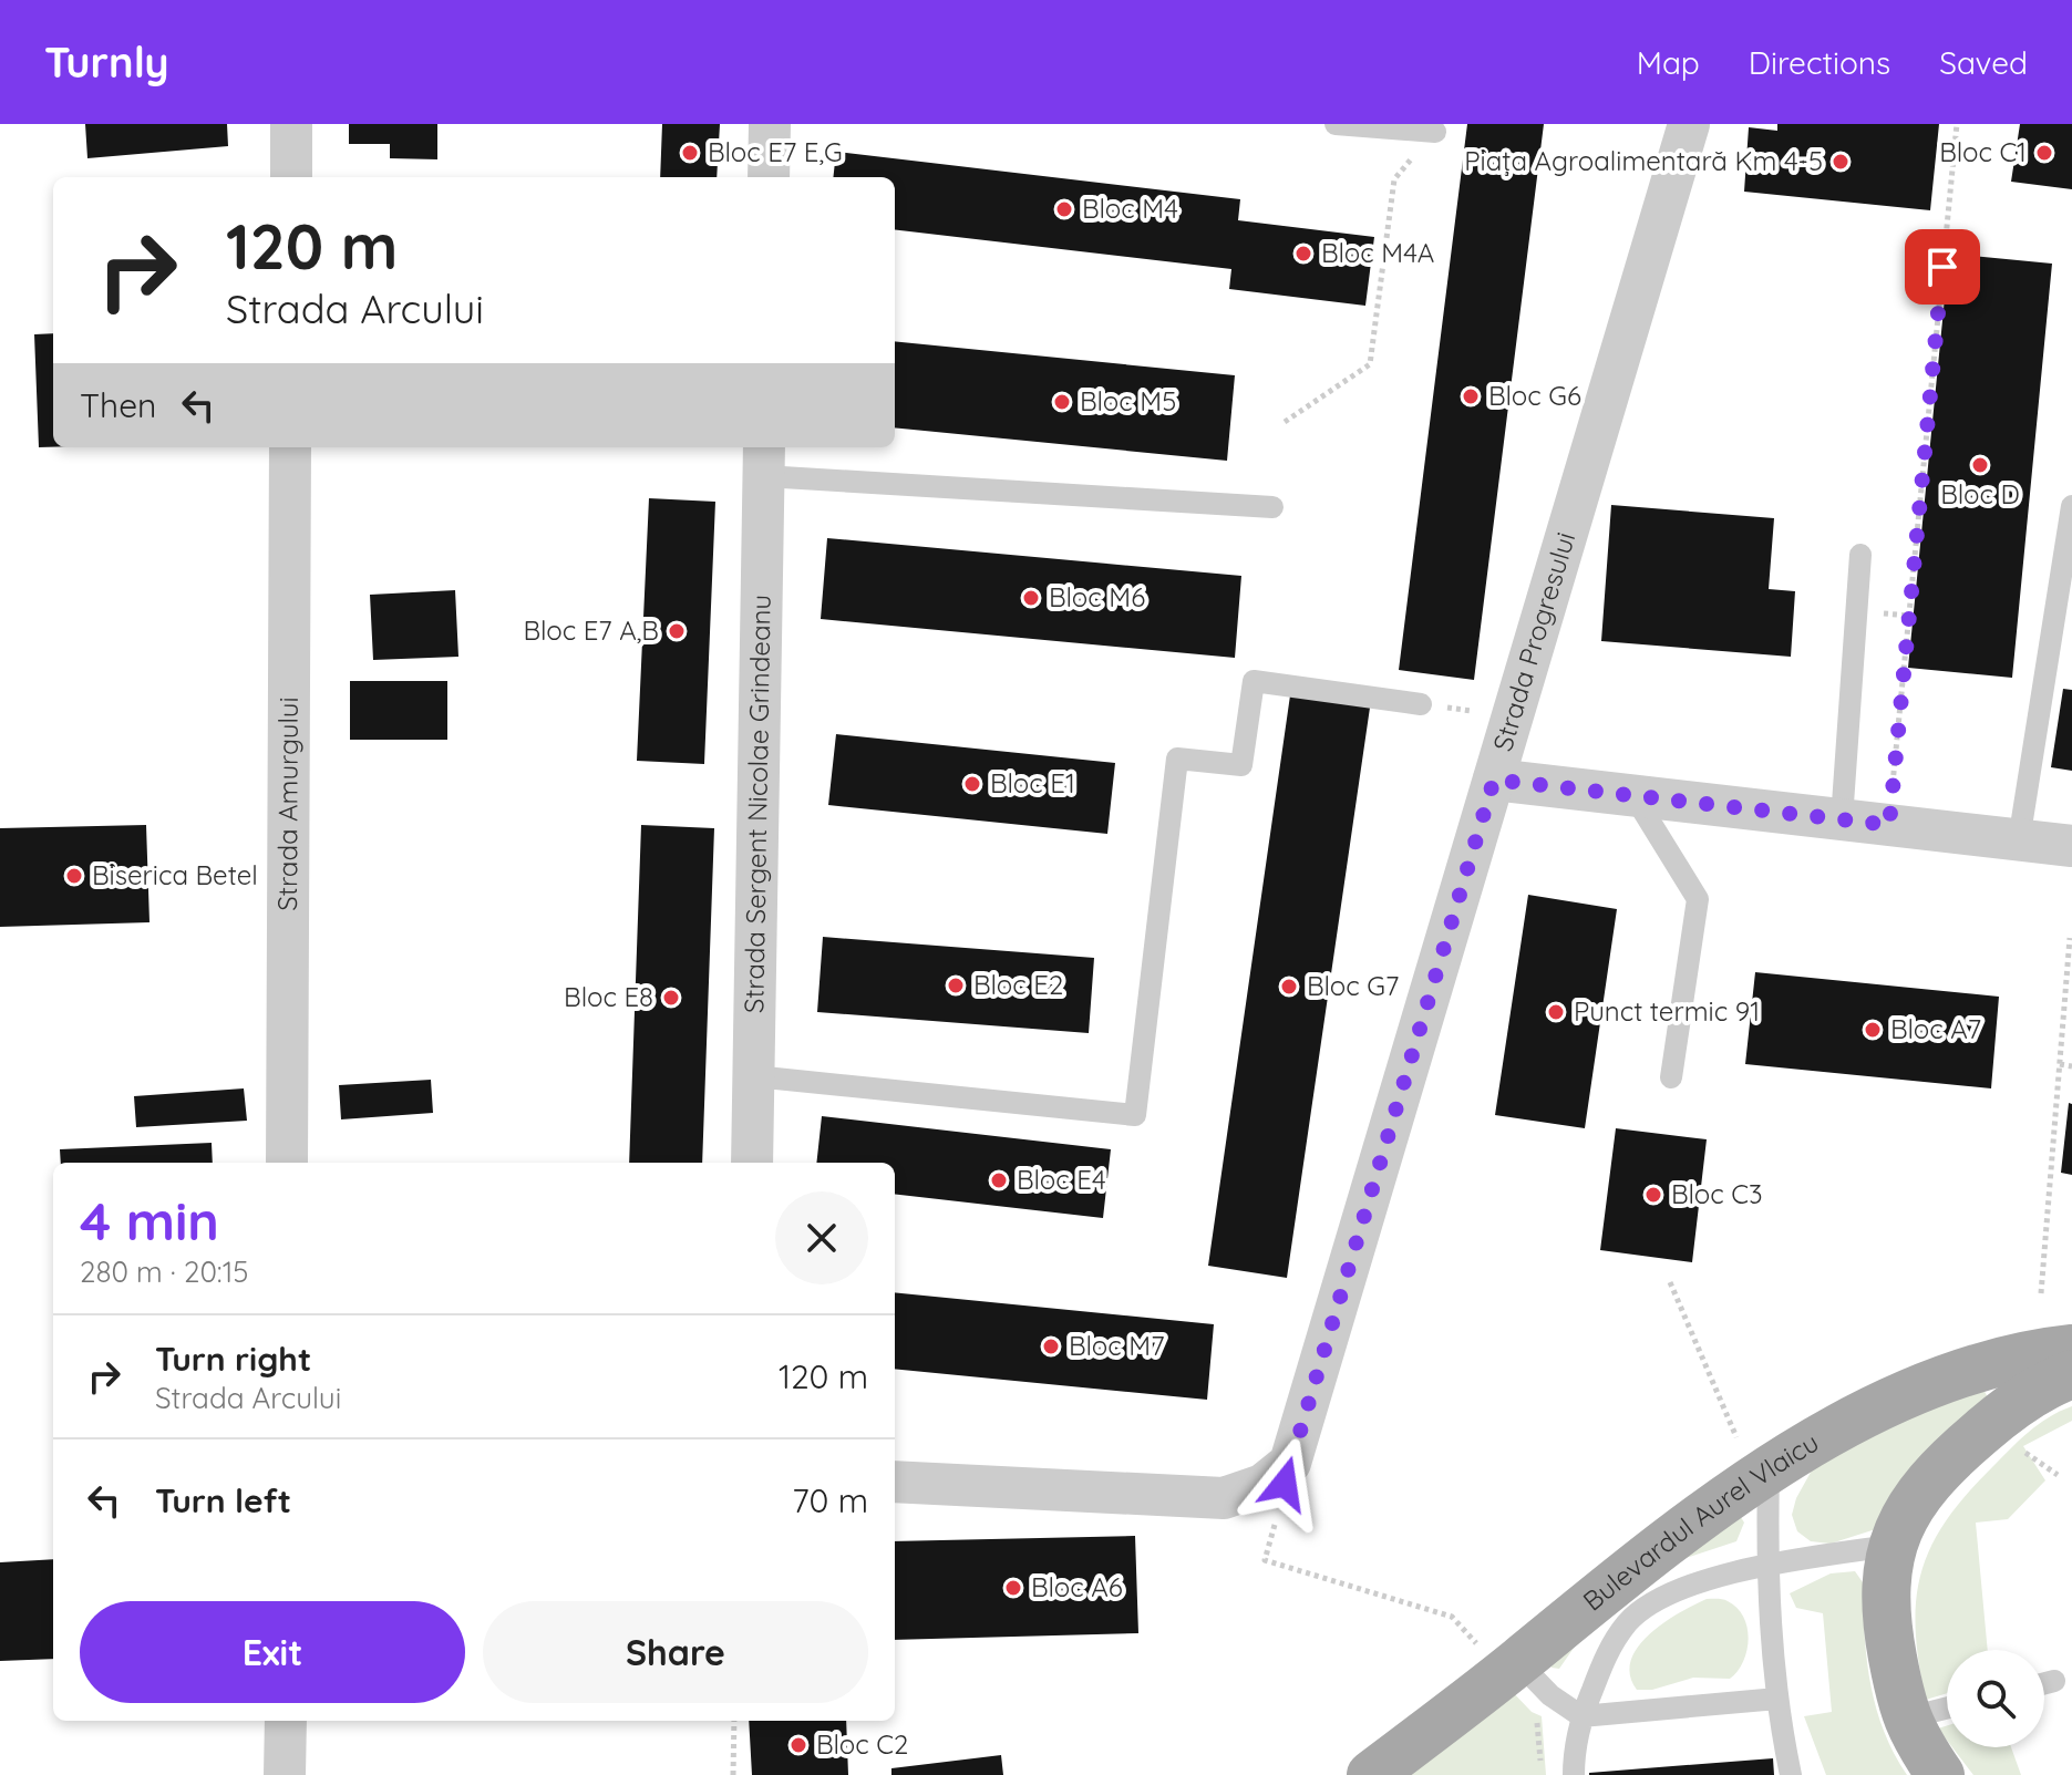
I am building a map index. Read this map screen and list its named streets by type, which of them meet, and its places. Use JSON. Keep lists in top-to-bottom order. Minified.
{"streets":{"main road":["Bulevardul Aurel Vlaicu"],"street":["Strada Progresului","Strada Amurgului","Strada Sergent Nicolae Grindeanu"]},"places":["Bloc E7 E,G","Bloc C1","Piața Agroalimentară Km 4-5","Bloc M4","Bloc M4A","Bloc G6","Bloc M5","Bloc D","Bloc M6","Bloc E7 A,B","Bloc E1","Biserica Betel","Bloc E2","Bloc G7","Bloc E8","Punct termic 91","Bloc A7","Bloc E4","Bloc C3","Bloc M7","Bloc A6","Bloc C2"],"page":{"header":"Turnly","nav":["Map","Directions","Saved"],"turn":["120 m","Strada Arcului"],"then":"Then","heading":["4 min","280 m · 20:15"],"list":[{"name":"Turn right","note":"Strada Arcului","value":"120 m"},{"name":"Turn left","value":"70 m"}],"buttons":["Exit","Share"]}}
